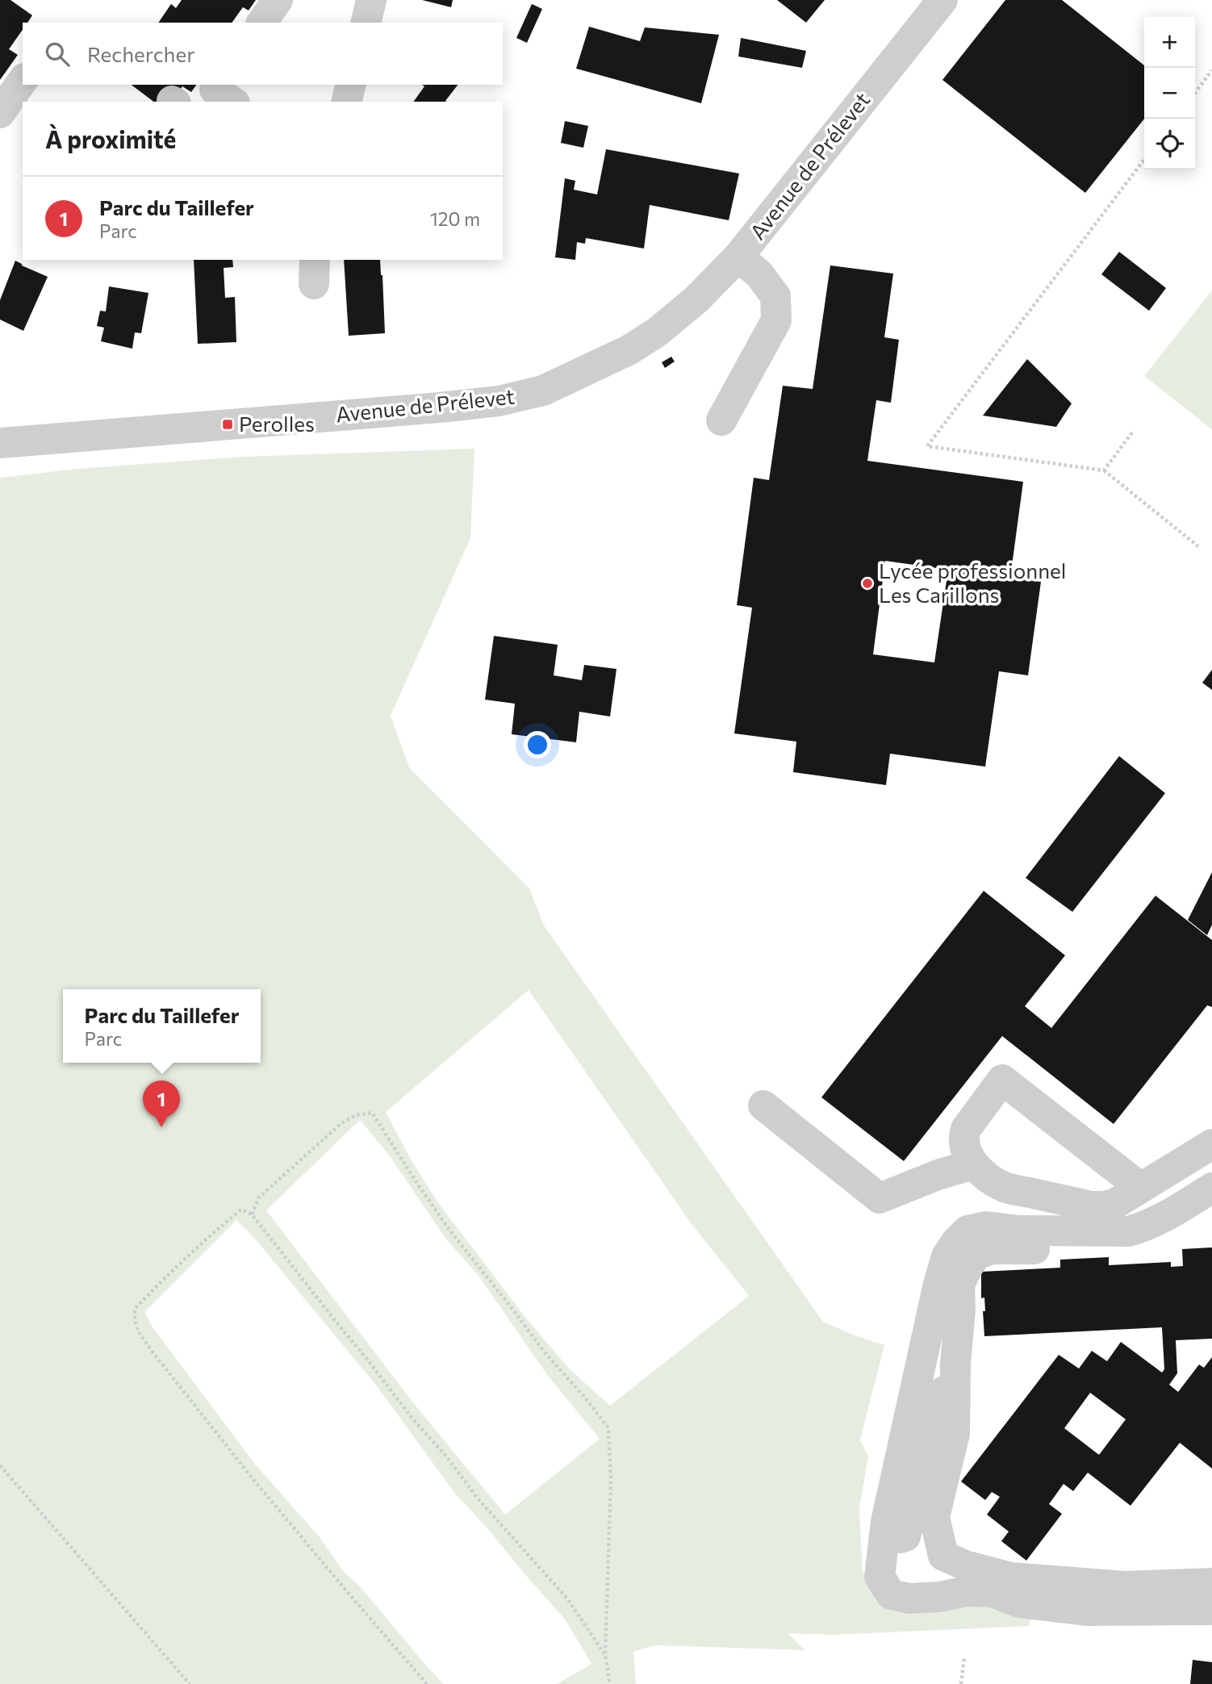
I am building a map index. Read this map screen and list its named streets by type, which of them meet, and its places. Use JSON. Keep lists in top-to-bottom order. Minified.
{"streets":{"street":["Avenue de Prélevet"]},"places":{"transit":["Perolles"],"other":["Lycée professionnel Les Carillons"]},"page":{"map_buttons":["+","−"],"search":"Rechercher","heading":"À proximité","list":[{"mark":"1","name":"Parc du Taillefer","note":"Parc","value":"120 m"}],"popup":["Parc du Taillefer","Parc"],"pins":"1"}}
